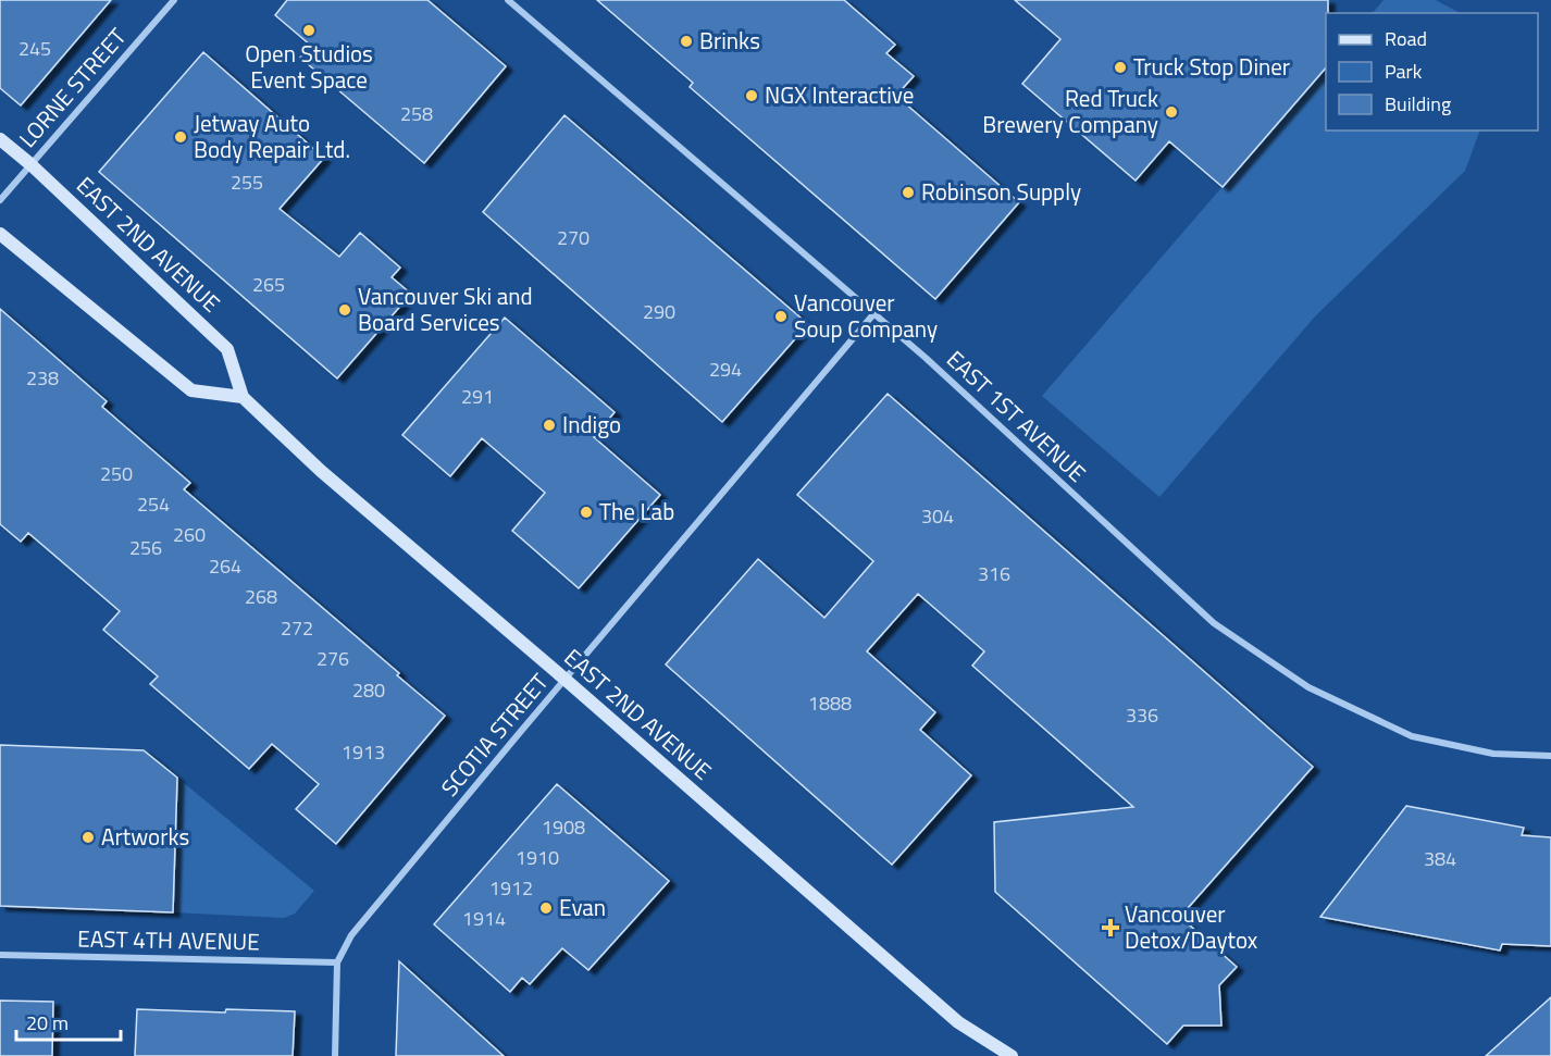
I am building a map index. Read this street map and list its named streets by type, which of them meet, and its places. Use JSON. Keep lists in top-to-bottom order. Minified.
{"streets":{"main road":["EAST 2ND AVENUE"],"street":["LORNE STREET","EAST 1ST AVENUE","SCOTIA STREET","EAST 4TH AVENUE"]},"crossings":[["LORNE STREET","EAST 2ND AVENUE"],["EAST 2ND AVENUE","SCOTIA STREET"],["EAST 1ST AVENUE","SCOTIA STREET"],["SCOTIA STREET","EAST 4TH AVENUE"]],"places":{"other":["Open Studios Event Space","Brinks","Truck Stop Diner","NGX Interactive","Red Truck Brewery Company","Jetway Auto Body Repair Ltd.","Robinson Supply","Vancouver Ski and Board Services","Vancouver Soup Company","Indigo","The Lab","Artworks","Evan"],"health":["Vancouver Detox/Daytox"]},"house_numbers":["245","258","255","270","265","290","294","238","291","250","254","304","260","256","264","316","268","272","276","280","1888","336","1913","1908","1910","384","1912","1914"],"legend":["Road","Park","Building"],"scale_bar":"20 m"}
